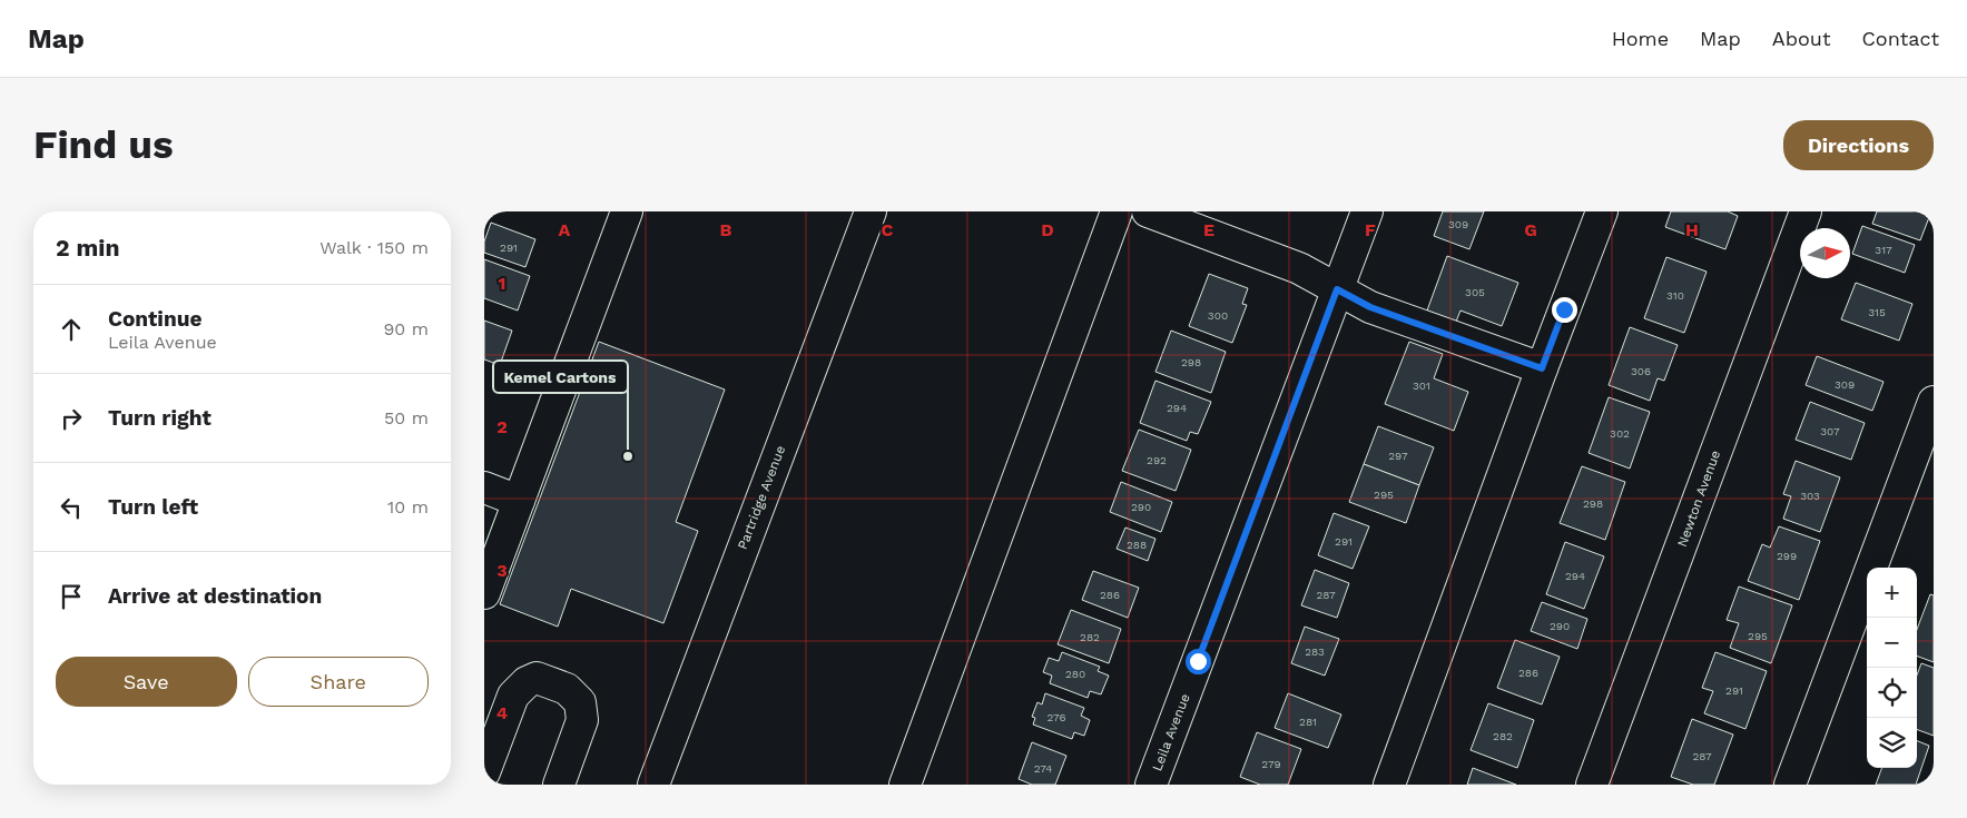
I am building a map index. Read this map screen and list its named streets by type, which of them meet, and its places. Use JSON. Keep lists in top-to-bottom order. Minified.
{"streets":{"main road":["Partridge Avenue","Newton Avenue","Leila Avenue"]},"places":["Kemel Cartons"],"house_numbers":["309","291","317","305","310","315","300","298","306","309","301","294","307","302","297","292","295","303","298","290","291","288","299","294","286","287","290","295","282","283","286","280","291","276","281","282","287","279","274"],"north":"right","page":{"header":"Map","nav":["Home","Map","About","Contact"],"buttons":["Directions",["Save","Share"]],"title":"Find us","heading":["2 min","Walk · 150 m"],"list":[["Continue","Leila Avenue","90 m"],["Turn right","50 m"],["Turn left","10 m"],"Arrive at destination"],"map_buttons":["+","−"]},"grid":{"columns":["A","B","C","D","E","F","G","H"],"rows":["1","2","3","4"]}}
